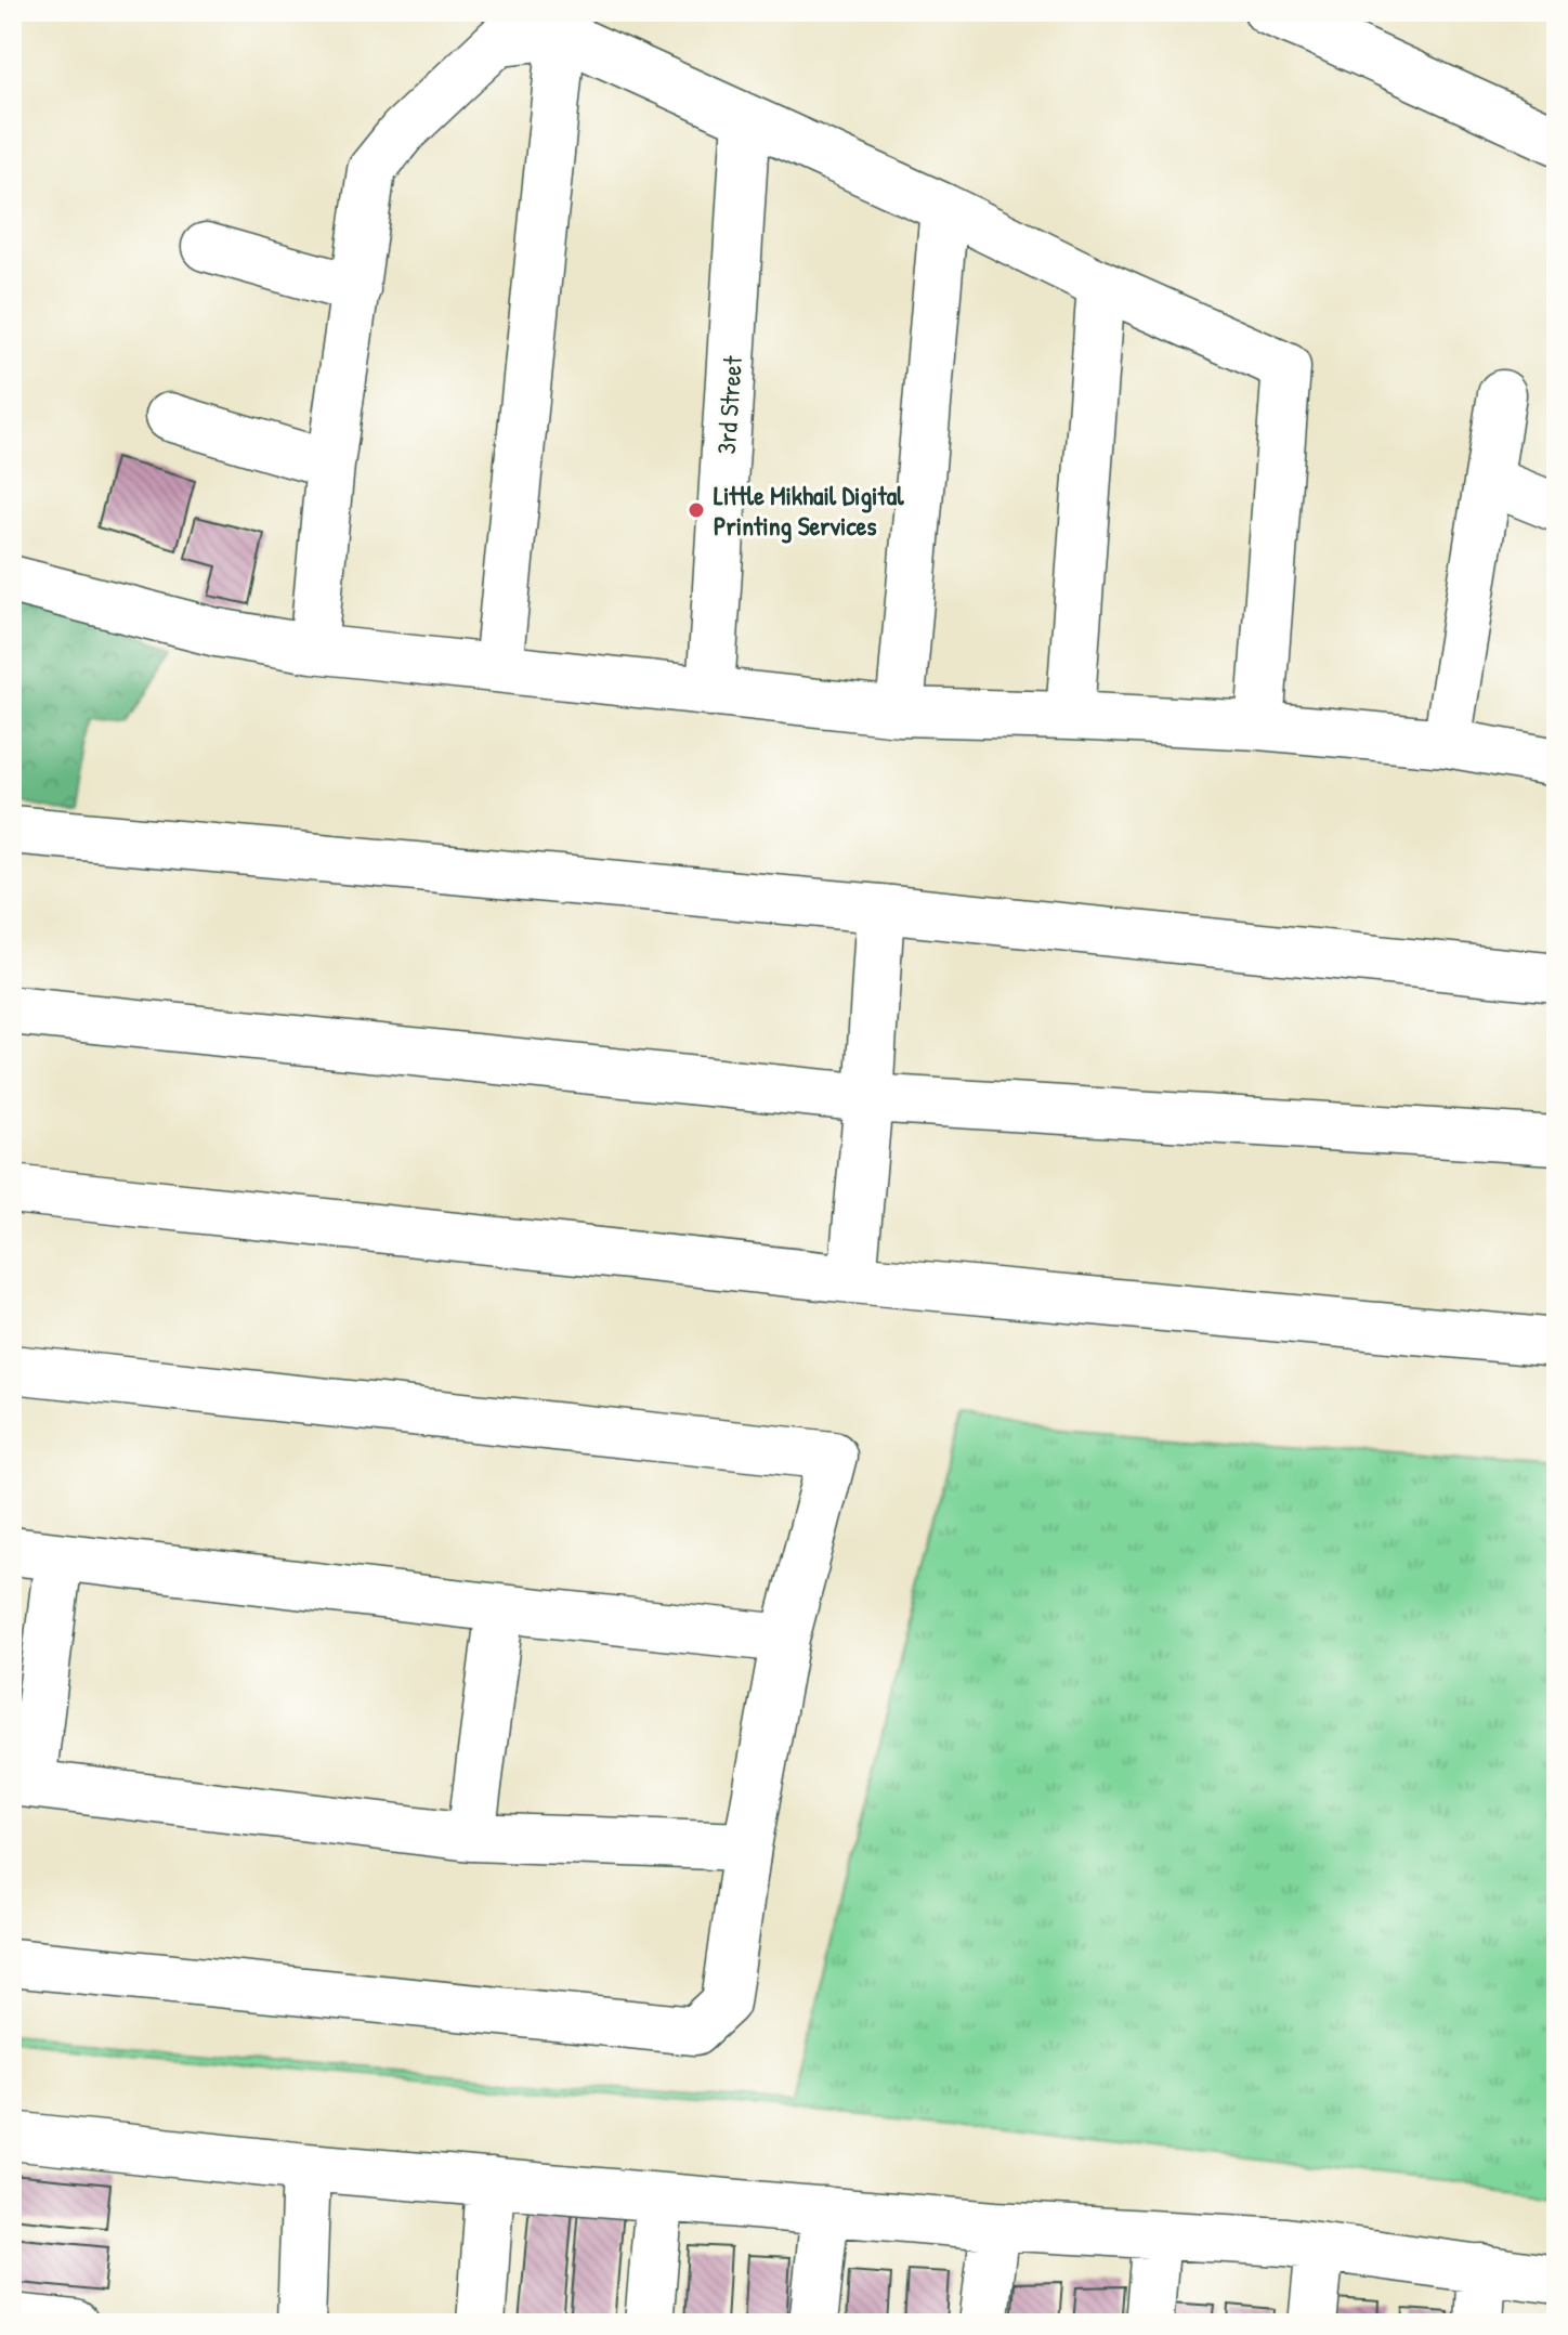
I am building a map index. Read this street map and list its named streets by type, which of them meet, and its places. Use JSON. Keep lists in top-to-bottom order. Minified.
{"streets":{"street":["3rd Street"]},"places":["Little Mikhail Digital Printing Services"]}
